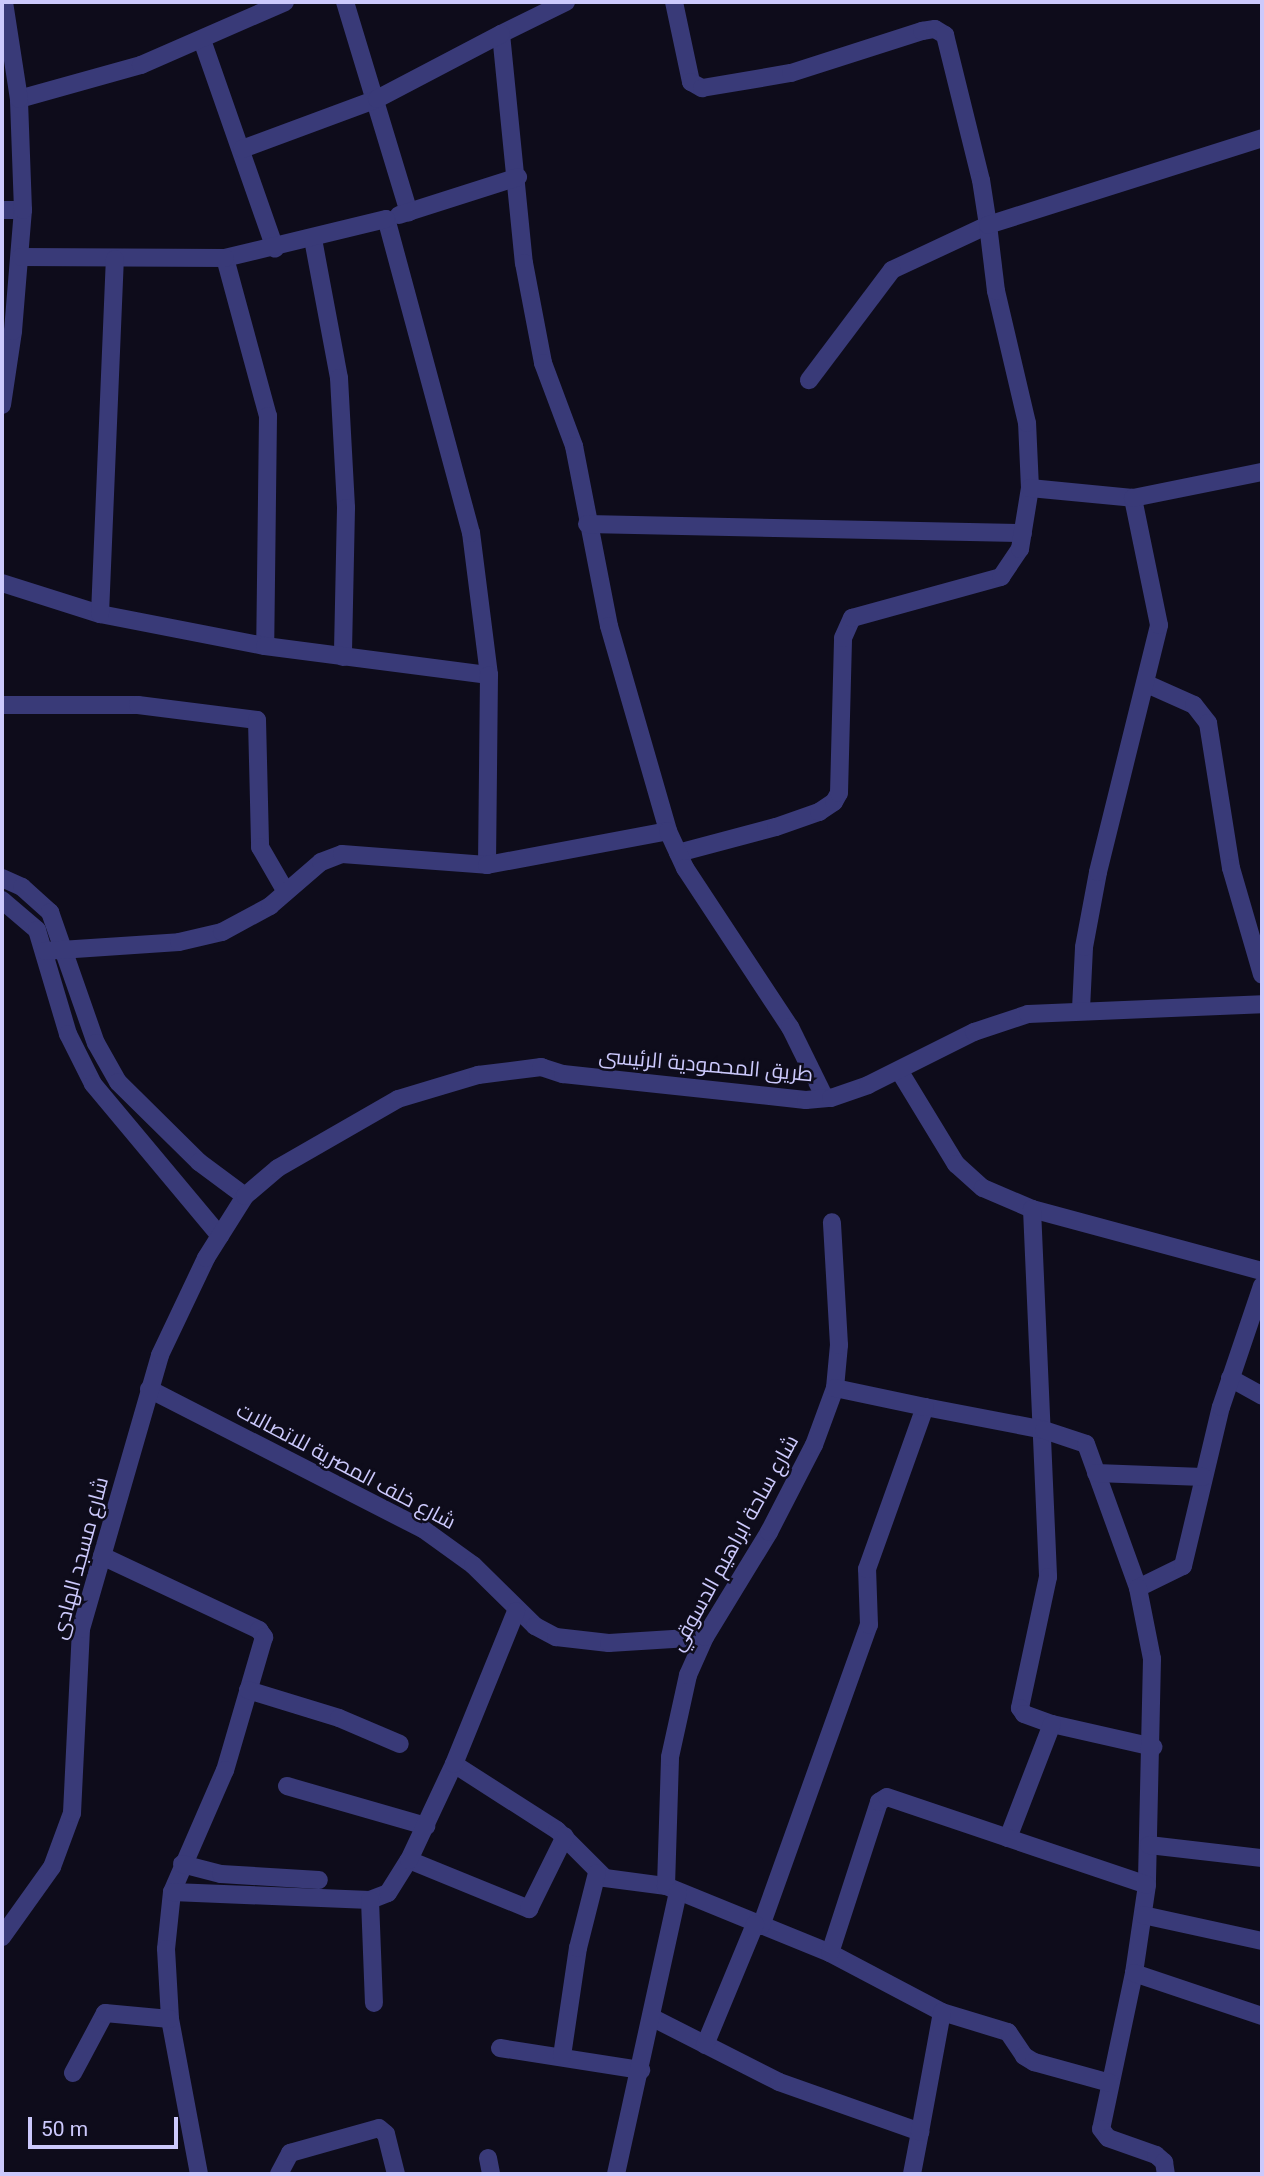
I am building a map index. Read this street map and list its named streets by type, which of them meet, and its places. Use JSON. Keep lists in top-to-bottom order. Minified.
{"streets":{"street":["طريق المحمودية الرئيسى","شارع خلف المصرية للاتصالات","شارع ساحة ابراهيم الدسوقي","شارع مسجد الهادى"]},"crossings":[["طريق المحمودية الرئيسى","شارع مسجد الهادى"],["شارع خلف المصرية للاتصالات","شارع ساحة ابراهيم الدسوقي"],["شارع خلف المصرية للاتصالات","شارع مسجد الهادى"]],"scale_bar":"50 m"}
